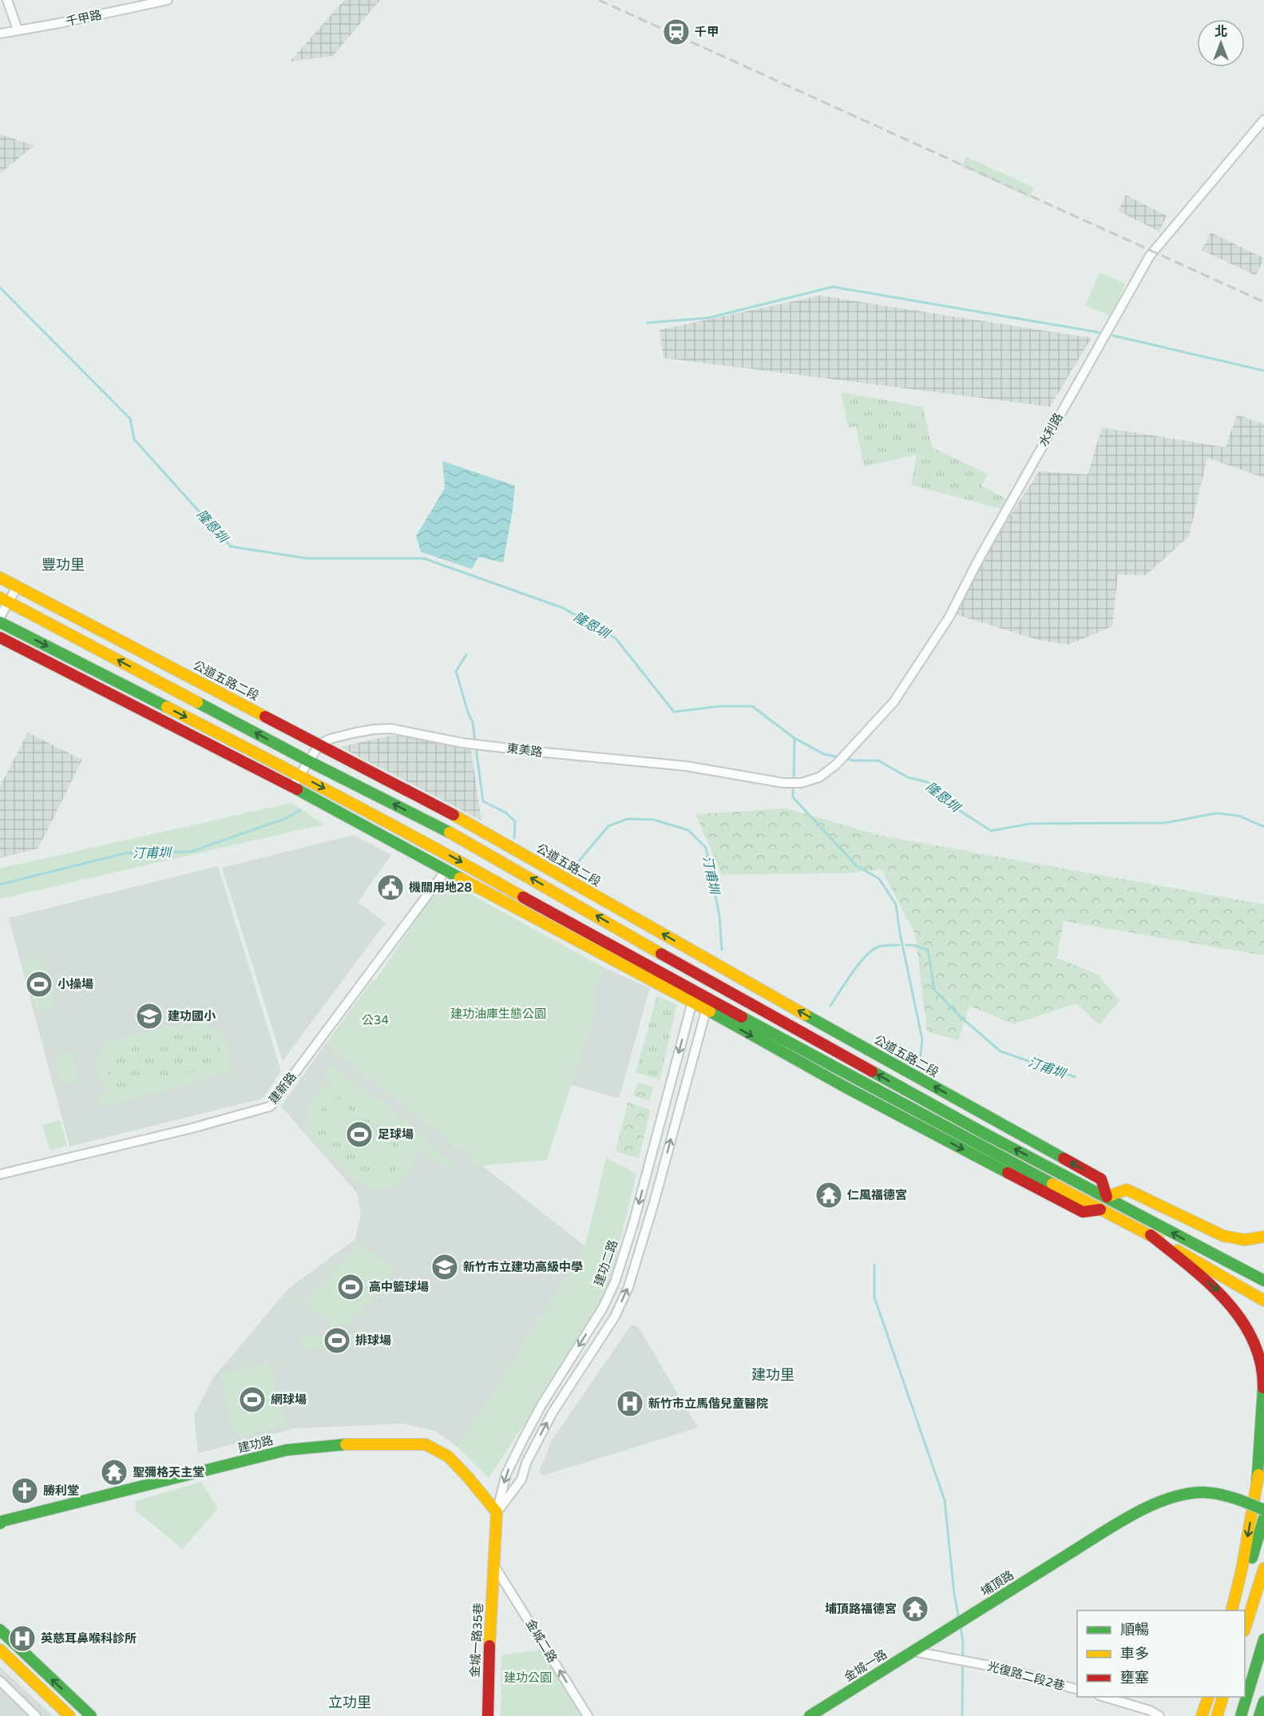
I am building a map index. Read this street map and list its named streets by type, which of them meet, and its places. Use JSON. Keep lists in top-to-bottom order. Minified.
{"streets":{"main road":["公道五路二段","建功二路","建功路","埔頂路","金城一路35巷","金城一路"],"street":["千甲路","水利路","東美路","建新路","金城二路","光復路二段2巷"]},"crossings":[["水利路","東美路"],["公道五路二段","東美路"],["建功二路","建功路"],["建功二路","金城一路35巷"],["建功二路","金城二路"],["埔頂路","金城一路"],["金城一路35巷","金城二路"],["金城一路","光復路二段2巷"]],"one_way":["金城二路"],"districts":["豐功里","建功里","立功里"],"water":["隆恩圳","汀甫圳"],"parks":["建功油庫生態公園","公34","建功公園"],"places":{"station":["千甲"],"public building":["機關用地28"],"sports":["小操場","足球場","高中籃球場","排球場","網球場"],"school or university":["建功國小","新竹市立建功高級中學"],"temple":["仁風福德宮","聖彌格天主堂","埔頂路福德宮"],"hospital":["新竹市立馬偕兒童醫院","英慈耳鼻喉科診所"],"church":["勝利堂"]},"legend":["順暢","車多","壅塞"],"north":"top"}
